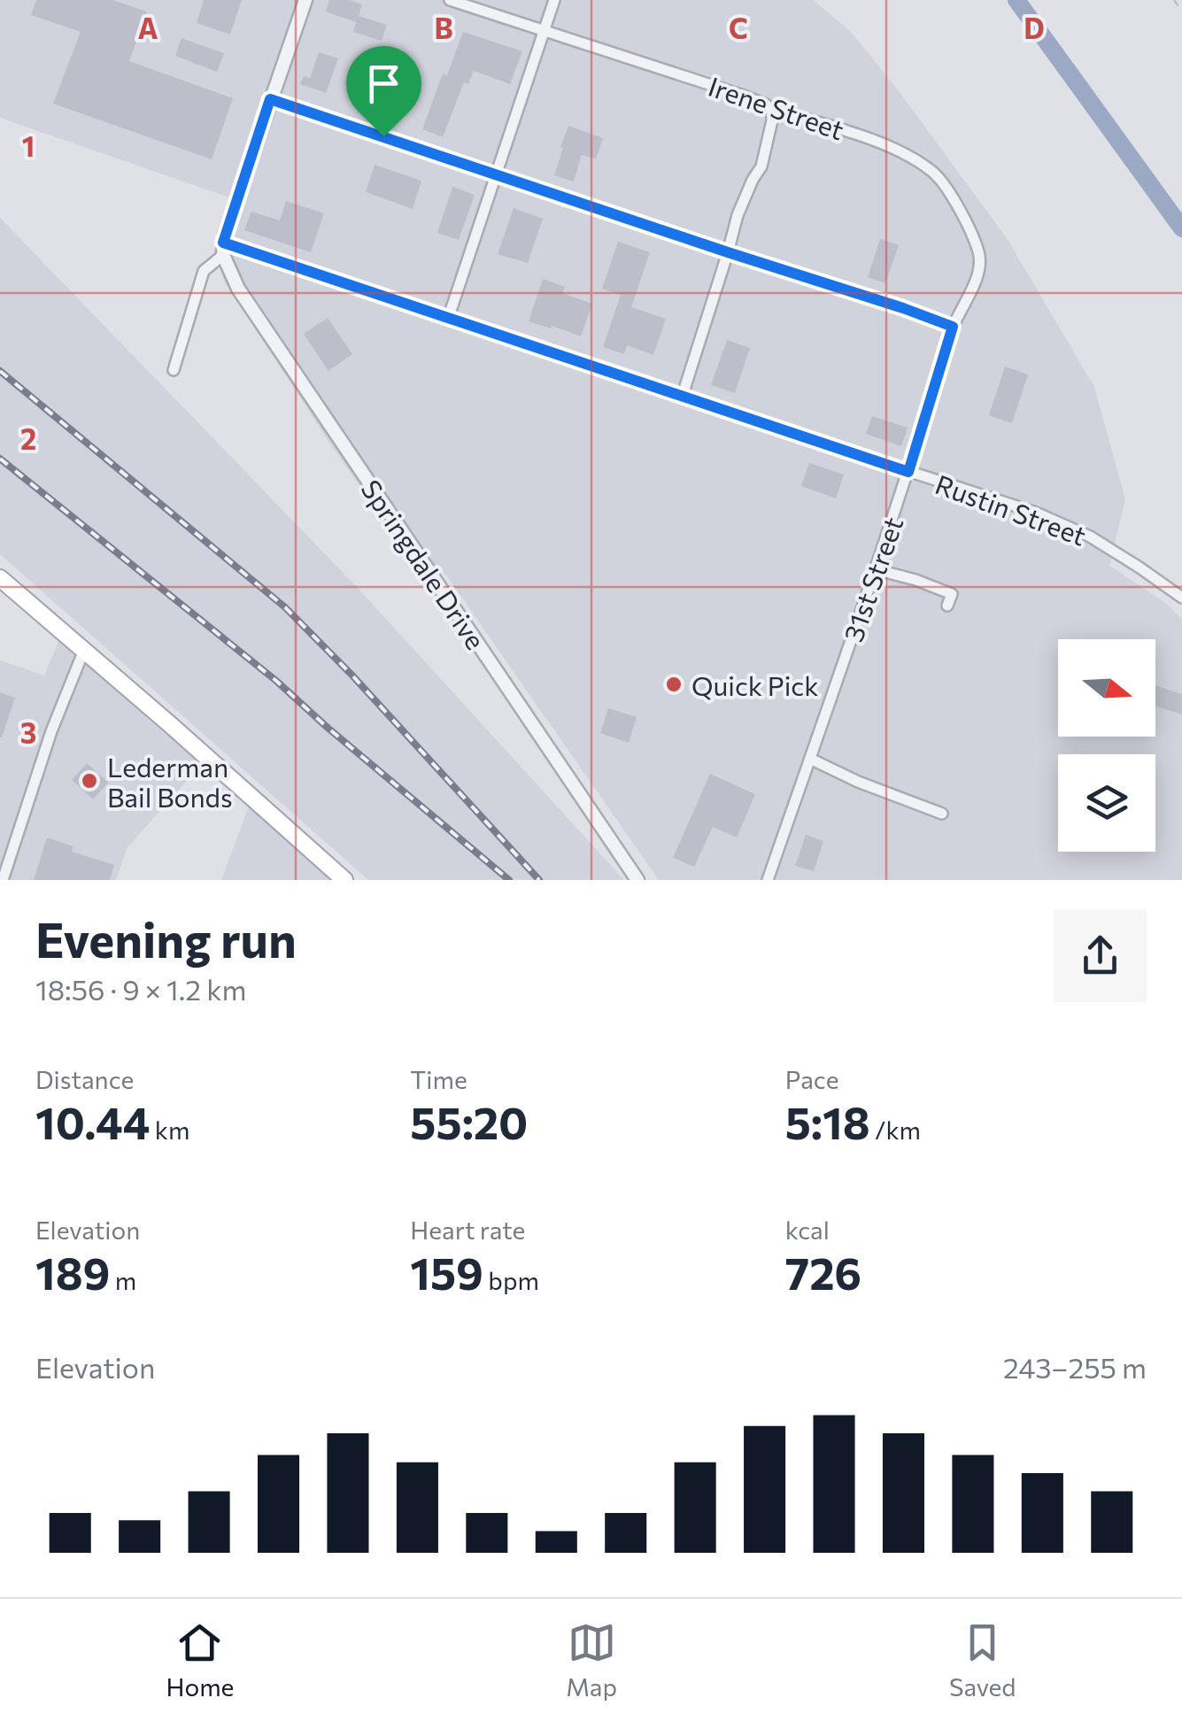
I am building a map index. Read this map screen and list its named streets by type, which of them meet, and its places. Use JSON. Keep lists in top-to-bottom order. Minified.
{"streets":{"street":["Irene Street","Rustin Street","Springdale Drive","31st Street"]},"crossings":[["Irene Street","31st Street"],["Rustin Street","Springdale Drive"],["Rustin Street","31st Street"]],"places":["Quick Pick","Lederman Bail Bonds"],"north":"right","page":{"heading":["Evening run","18:56 · 9 × 1.2 km"],"stats":[["Distance","10.44 km"],["Time","55:20"],["Pace","5:18 /km"],["Elevation","189 m"],["Heart rate","159 bpm"],["kcal","726"]],"chart":["Elevation","243–255 m"],"tabs":["Home","Map","Saved"]},"grid":{"columns":["A","B","C","D"],"rows":["1","2","3"]}}
